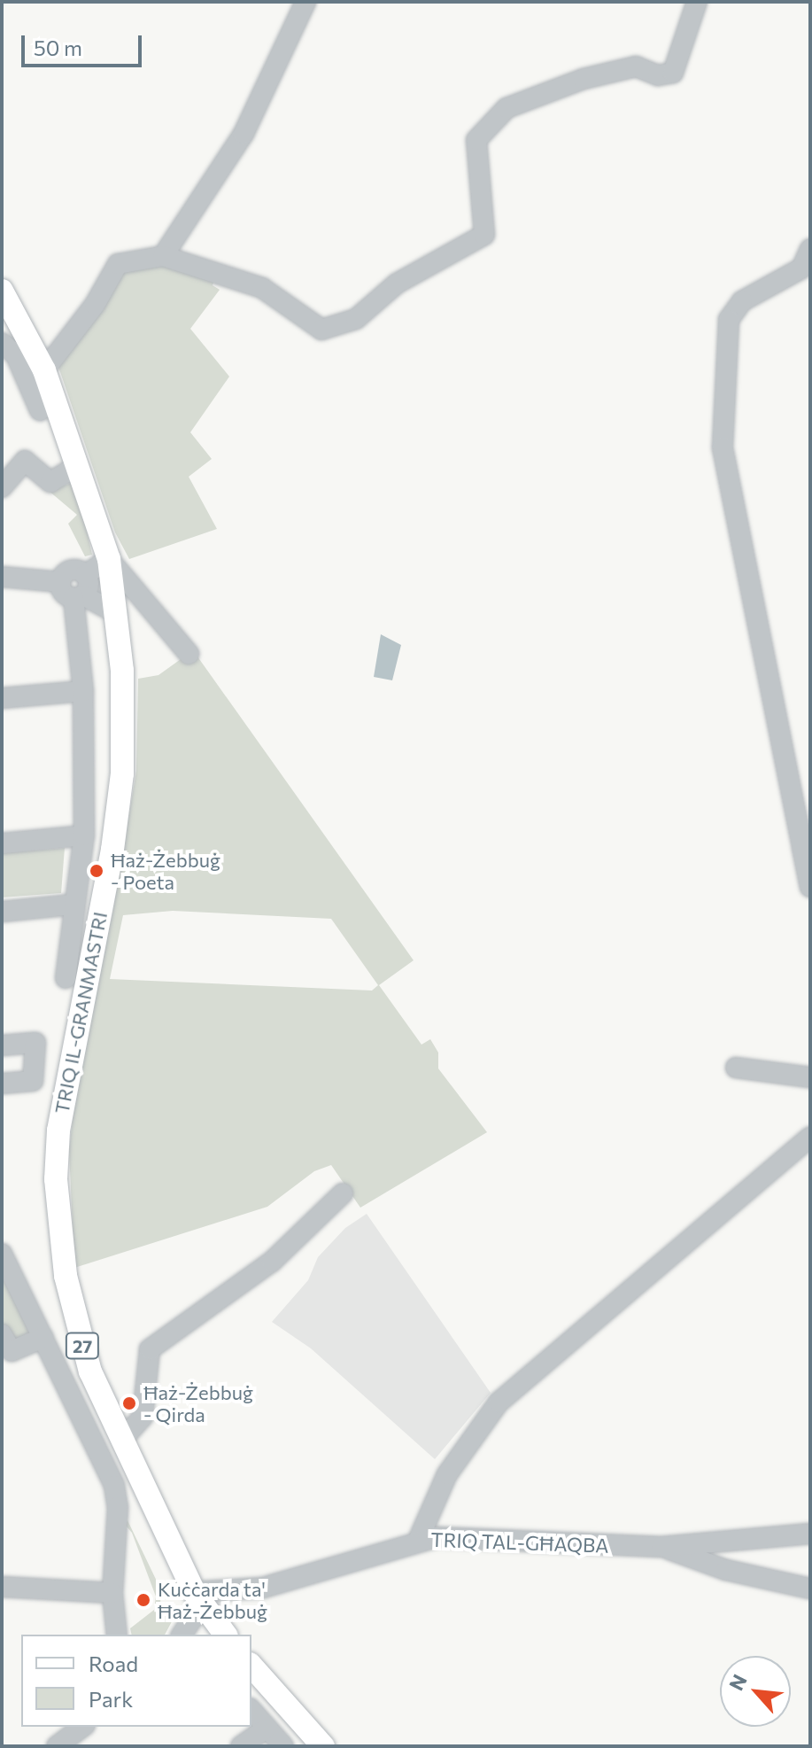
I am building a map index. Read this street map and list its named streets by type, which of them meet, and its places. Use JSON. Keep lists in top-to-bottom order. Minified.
{"streets":{"main road":["TRIQ IL-GRANMASTRI","27"],"street":["TRIQ TAL-GĦAQBA"]},"crossings":[["TRIQ IL-GRANMASTRI","TRIQ TAL-GĦAQBA"]],"places":["Ħaż-Żebbuġ - Poeta","Ħaż-Żebbuġ - Qirda","Kuċċarda ta' Ħaż-Żebbuġ"],"legend":["Road","Park"],"scale_bar":"50 m","north":"top left"}
